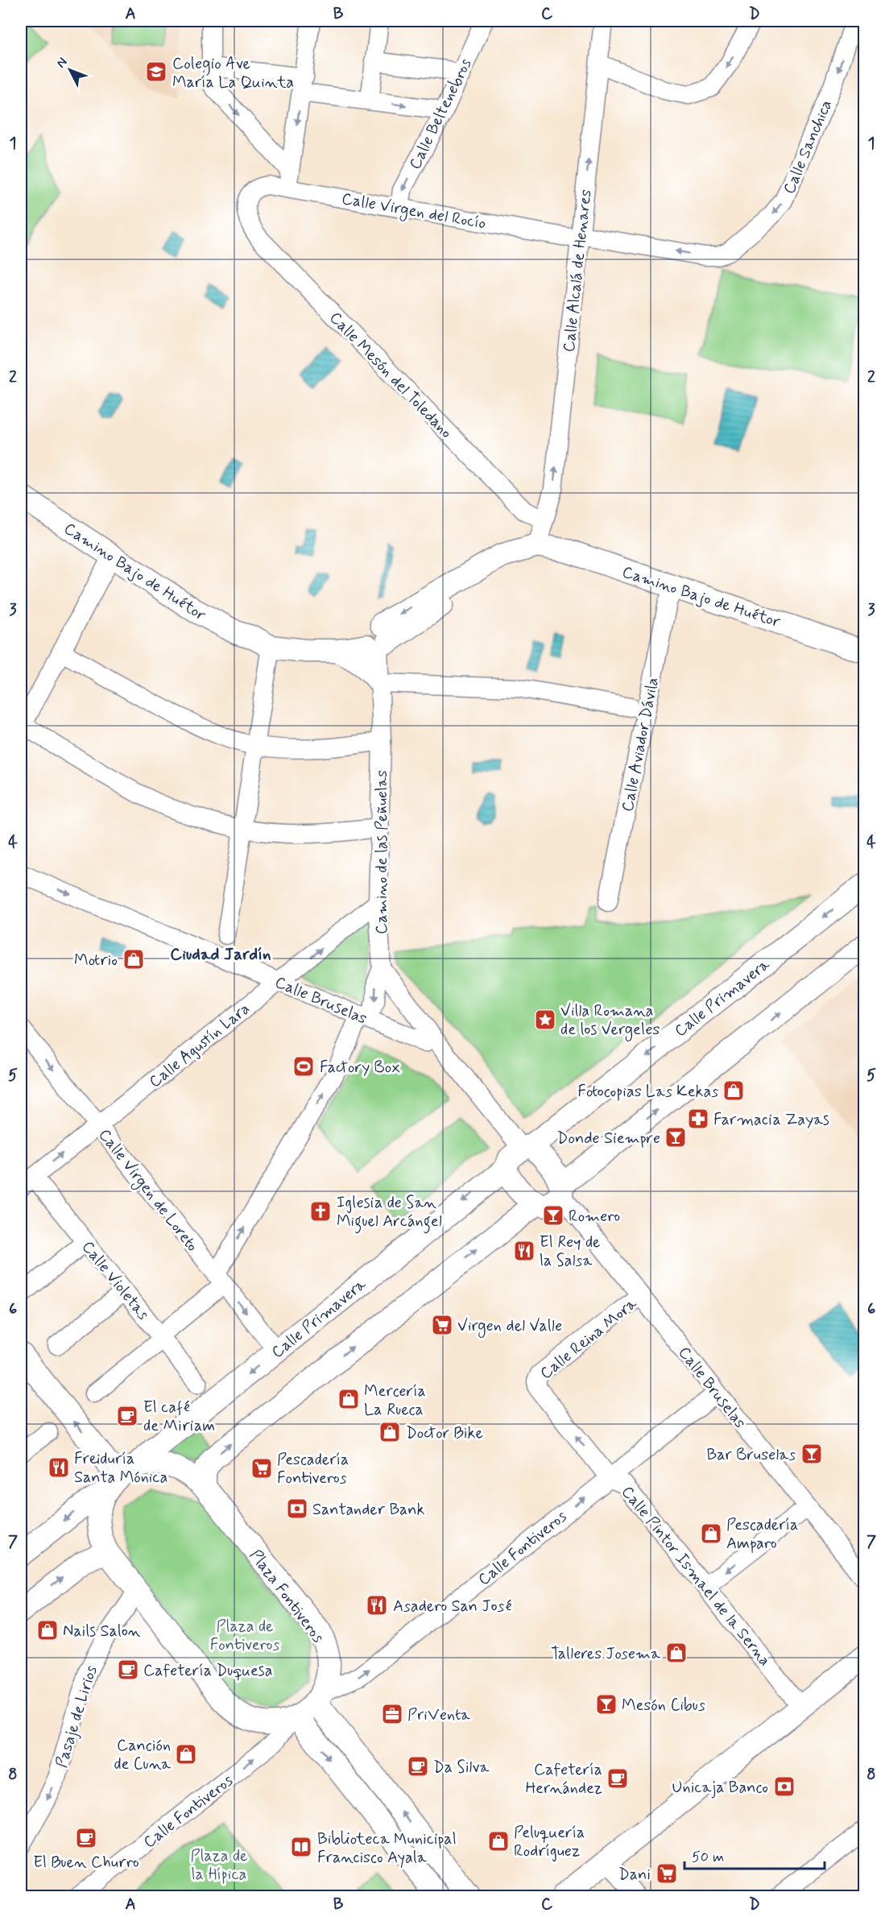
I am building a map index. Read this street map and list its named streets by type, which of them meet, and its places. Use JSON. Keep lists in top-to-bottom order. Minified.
{"streets":{"main road":["Camino Bajo de Huétor","Calle Primavera","Plaza Fontiveros"],"street":["Calle Beltenebros","Calle Sanchica","Calle Virgen del Rocío","Calle Alcalá de Henares","Calle Mesón del Toledano","Calle Aviador Dávila","Camino de las Peñuelas","Calle Bruselas","Calle Agustín Lara","Calle Virgen de Loreto","Calle Violetas","Calle Reina Mora","Calle Fontiveros","Calle Pintor Ismael de la Serna","Pasaje de Lirios"]},"crossings":[["Calle Beltenebros","Calle Virgen del Rocío"],["Calle Sanchica","Calle Virgen del Rocío"],["Calle Virgen del Rocío","Calle Alcalá de Henares"],["Calle Virgen del Rocío","Calle Mesón del Toledano"],["Calle Alcalá de Henares","Calle Mesón del Toledano"],["Camino Bajo de Huétor","Calle Aviador Dávila"],["Camino Bajo de Huétor","Camino de las Peñuelas"],["Camino de las Peñuelas","Calle Bruselas"],["Camino de las Peñuelas","Calle Agustín Lara"],["Camino de las Peñuelas","Calle Virgen de Loreto"],["Camino de las Peñuelas","Calle Violetas"],["Calle Primavera","Calle Virgen de Loreto"],["Calle Primavera","Plaza Fontiveros"],["Calle Bruselas","Calle Agustín Lara"],["Calle Bruselas","Calle Reina Mora"],["Calle Bruselas","Calle Fontiveros"],["Calle Agustín Lara","Calle Virgen de Loreto"],["Calle Agustín Lara","Calle Violetas"],["Calle Reina Mora","Calle Pintor Ismael de la Serna"],["Calle Fontiveros","Calle Pintor Ismael de la Serna"],["Calle Fontiveros","Plaza Fontiveros"]],"one_way":["Calle Sanchica","Calle Alcalá de Henares","Calle Agustín Lara","Calle Virgen de Loreto","Calle Fontiveros","Pasaje de Lirios"],"districts":["Ciudad Jardín"],"parks":["Plaza de Fontiveros","Plaza de la Hípica"],"places":{"school or university":["Colegio Ave María La Quinta"],"shop":["Motrio","Fotocopias Las Kekas","Mercería La Rueca","Doctor Bike","Pescadería Amparo","Nails Salon","Talleres Josema","Canción de Cuna","Peluquería Rodríguez"],"place":["Villa Romana de los Vergeles"],"sports":["Factory Box"],"pharmacy":["Farmacia Zayas"],"bar":["Donde Siempre","Romero","Bar Bruselas","Mesón Cibus"],"church":["Iglesia de San Miguel Arcángel"],"restaurant":["El Rey de la Salsa","Freiduría Santa Mónica","Asadero San José"],"supermarket":["Virgen del Valle","Pescadería Fontiveros","Dani"],"cafe":["El café de Miriam","Cafetería Duquesa","Da Silva","Cafetería Hernández","El Buen Churro"],"bank":["Santander Bank","Unicaja Banco"],"office":["PriVenta"],"library":["Biblioteca Municipal Francisco Ayala"]},"scale_bar":"50 m","north":"top left","grid":{"columns":["A","B","C","D"],"rows":["1","2","3","4","5","6","7","8"]}}
